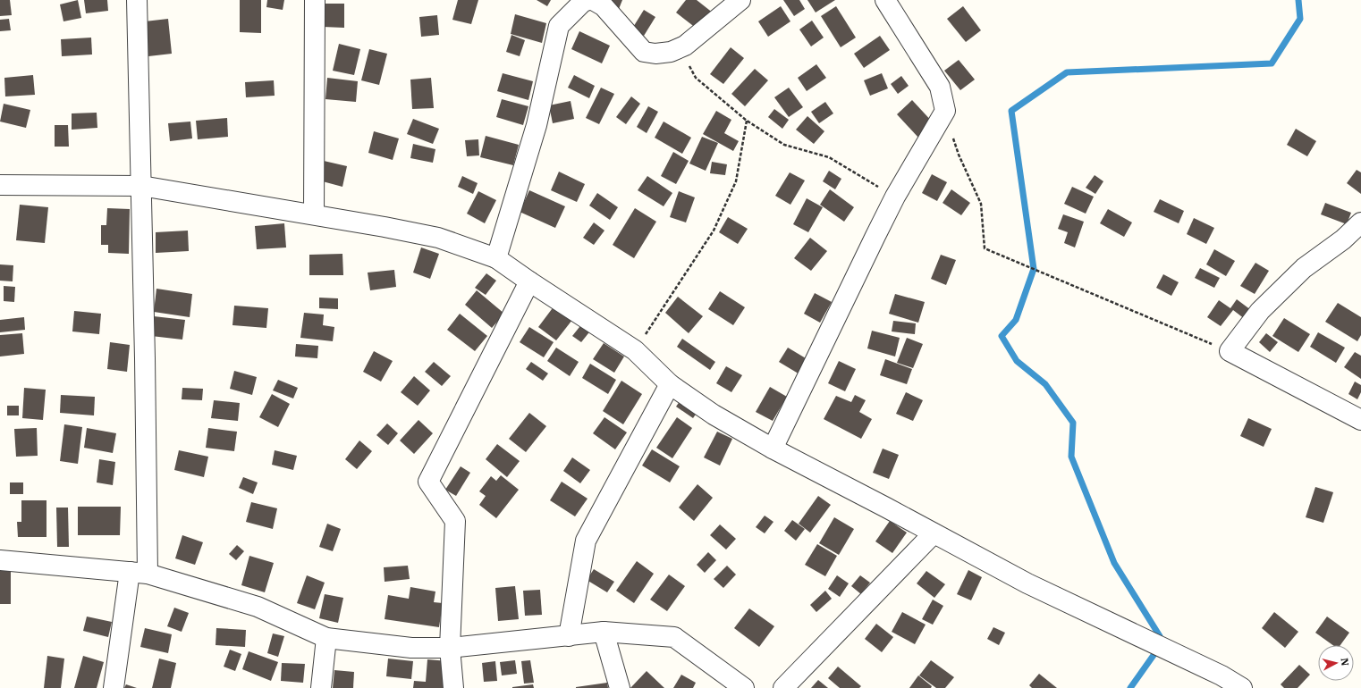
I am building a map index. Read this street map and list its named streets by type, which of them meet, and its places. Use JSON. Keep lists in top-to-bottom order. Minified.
{"north":"right"}
